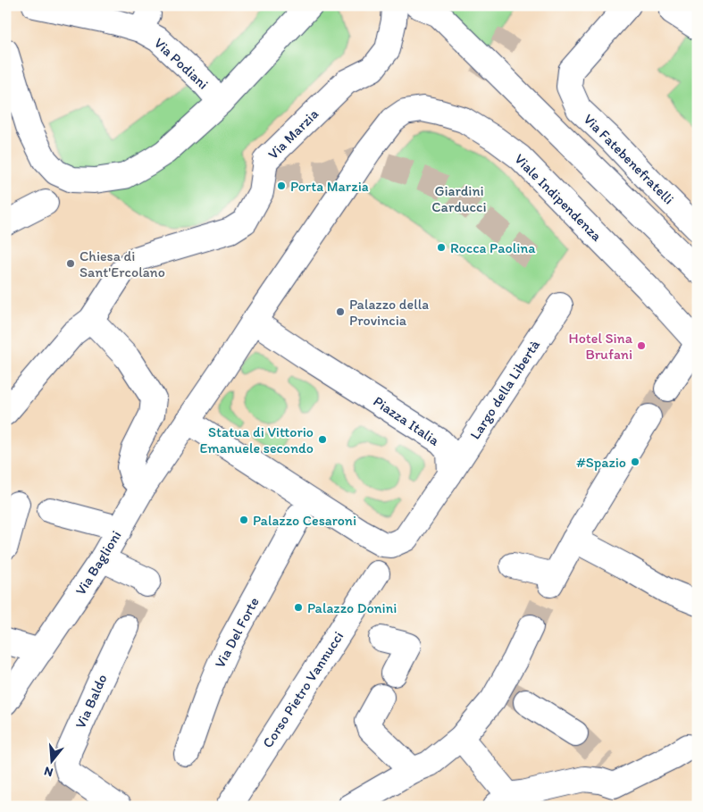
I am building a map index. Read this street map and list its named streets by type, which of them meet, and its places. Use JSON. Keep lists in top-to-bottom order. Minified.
{"streets":{"street":["Via Podiani","Via Marzia","Via Fatebenefratelli","Viale Indipendenza","Largo della Libertà","Piazza Italia","Via Baglioni","Via Del Forte","Corso Pietro Vannucci","Via Baldo"]},"crossings":[["Viale Indipendenza","Piazza Italia"],["Largo della Libertà","Piazza Italia"]],"parks":["Giardini Carducci"],"places":["Porta Marzia","Rocca Paolina","Chiesa di Sant'Ercolano","Palazzo della Provincia","Hotel Sina Brufani","Statua di Vittorio Emanuele secondo","#Spazio","Palazzo Cesaroni","Palazzo Donini"],"north":"bottom"}
